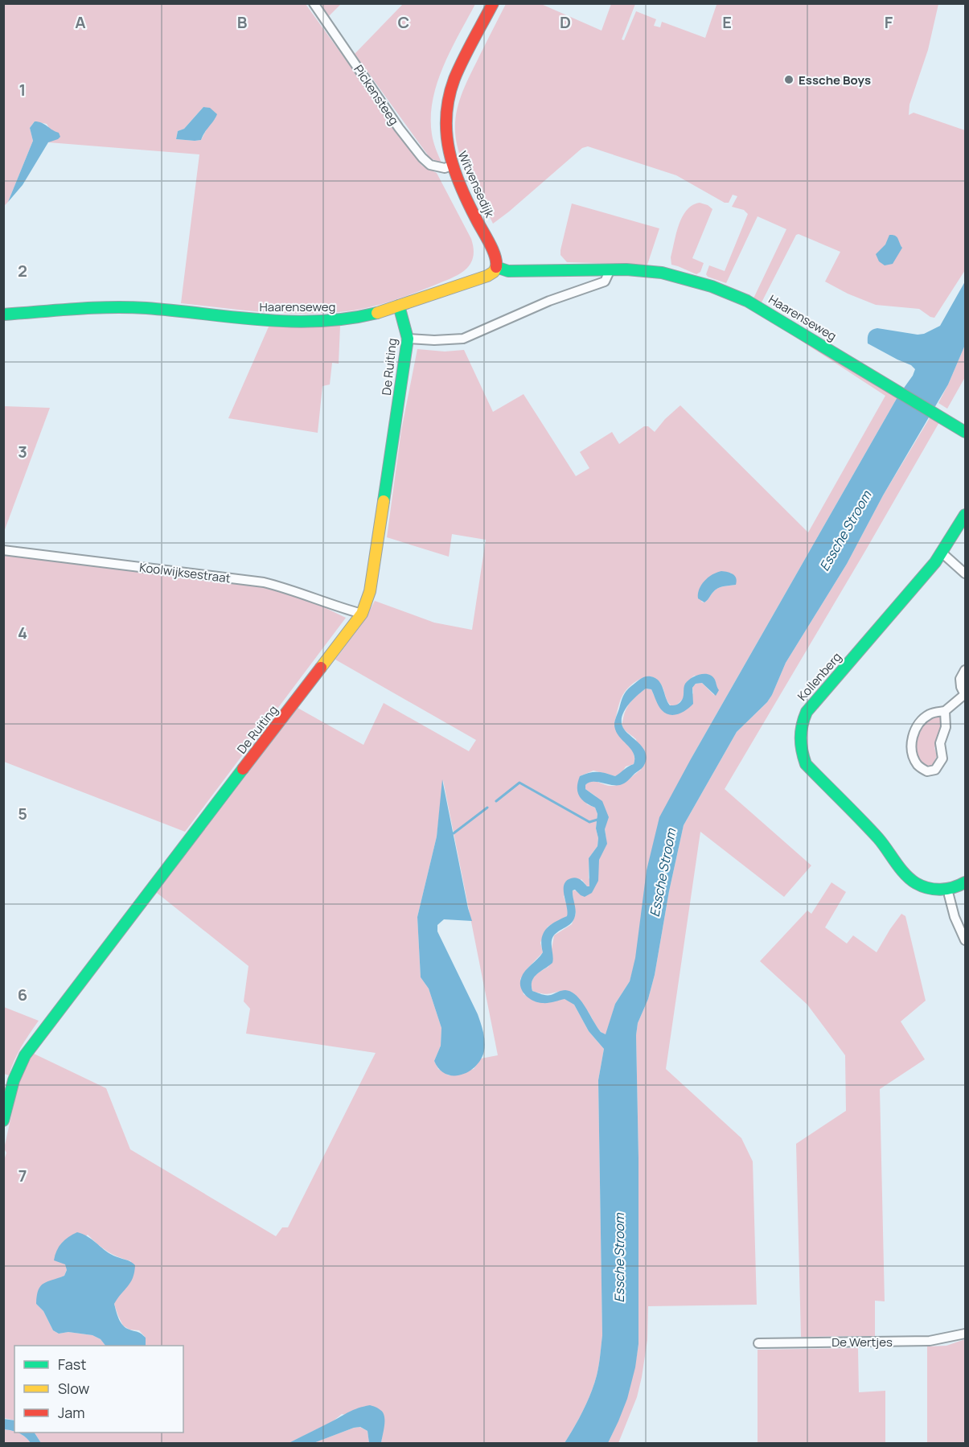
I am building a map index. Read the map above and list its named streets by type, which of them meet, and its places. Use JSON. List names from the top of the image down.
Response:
{
  "streets": {
    "street": [
      "Pickensteeg",
      "Witvensedijk",
      "Haarenseweg",
      "De Ruiting",
      "Koolwijksestraat",
      "Kollenberg",
      "De Wertjes"
    ]
  },
  "crossings": [
    ["Pickensteeg", "Witvensedijk"],
    ["Witvensedijk", "Haarenseweg"],
    ["Haarenseweg", "De Ruiting"],
    ["De Ruiting", "Koolwijksestraat"]
  ],
  "water": ["Essche Stroom"],
  "places": ["Essche Boys"],
  "legend": ["Fast", "Slow", "Jam"],
  "grid": {
    "columns": [
      "A",
      "B",
      "C",
      "D",
      "E",
      "F"
    ],
    "rows": [
      "1",
      "2",
      "3",
      "4",
      "5",
      "6",
      "7"
    ]
  }
}
